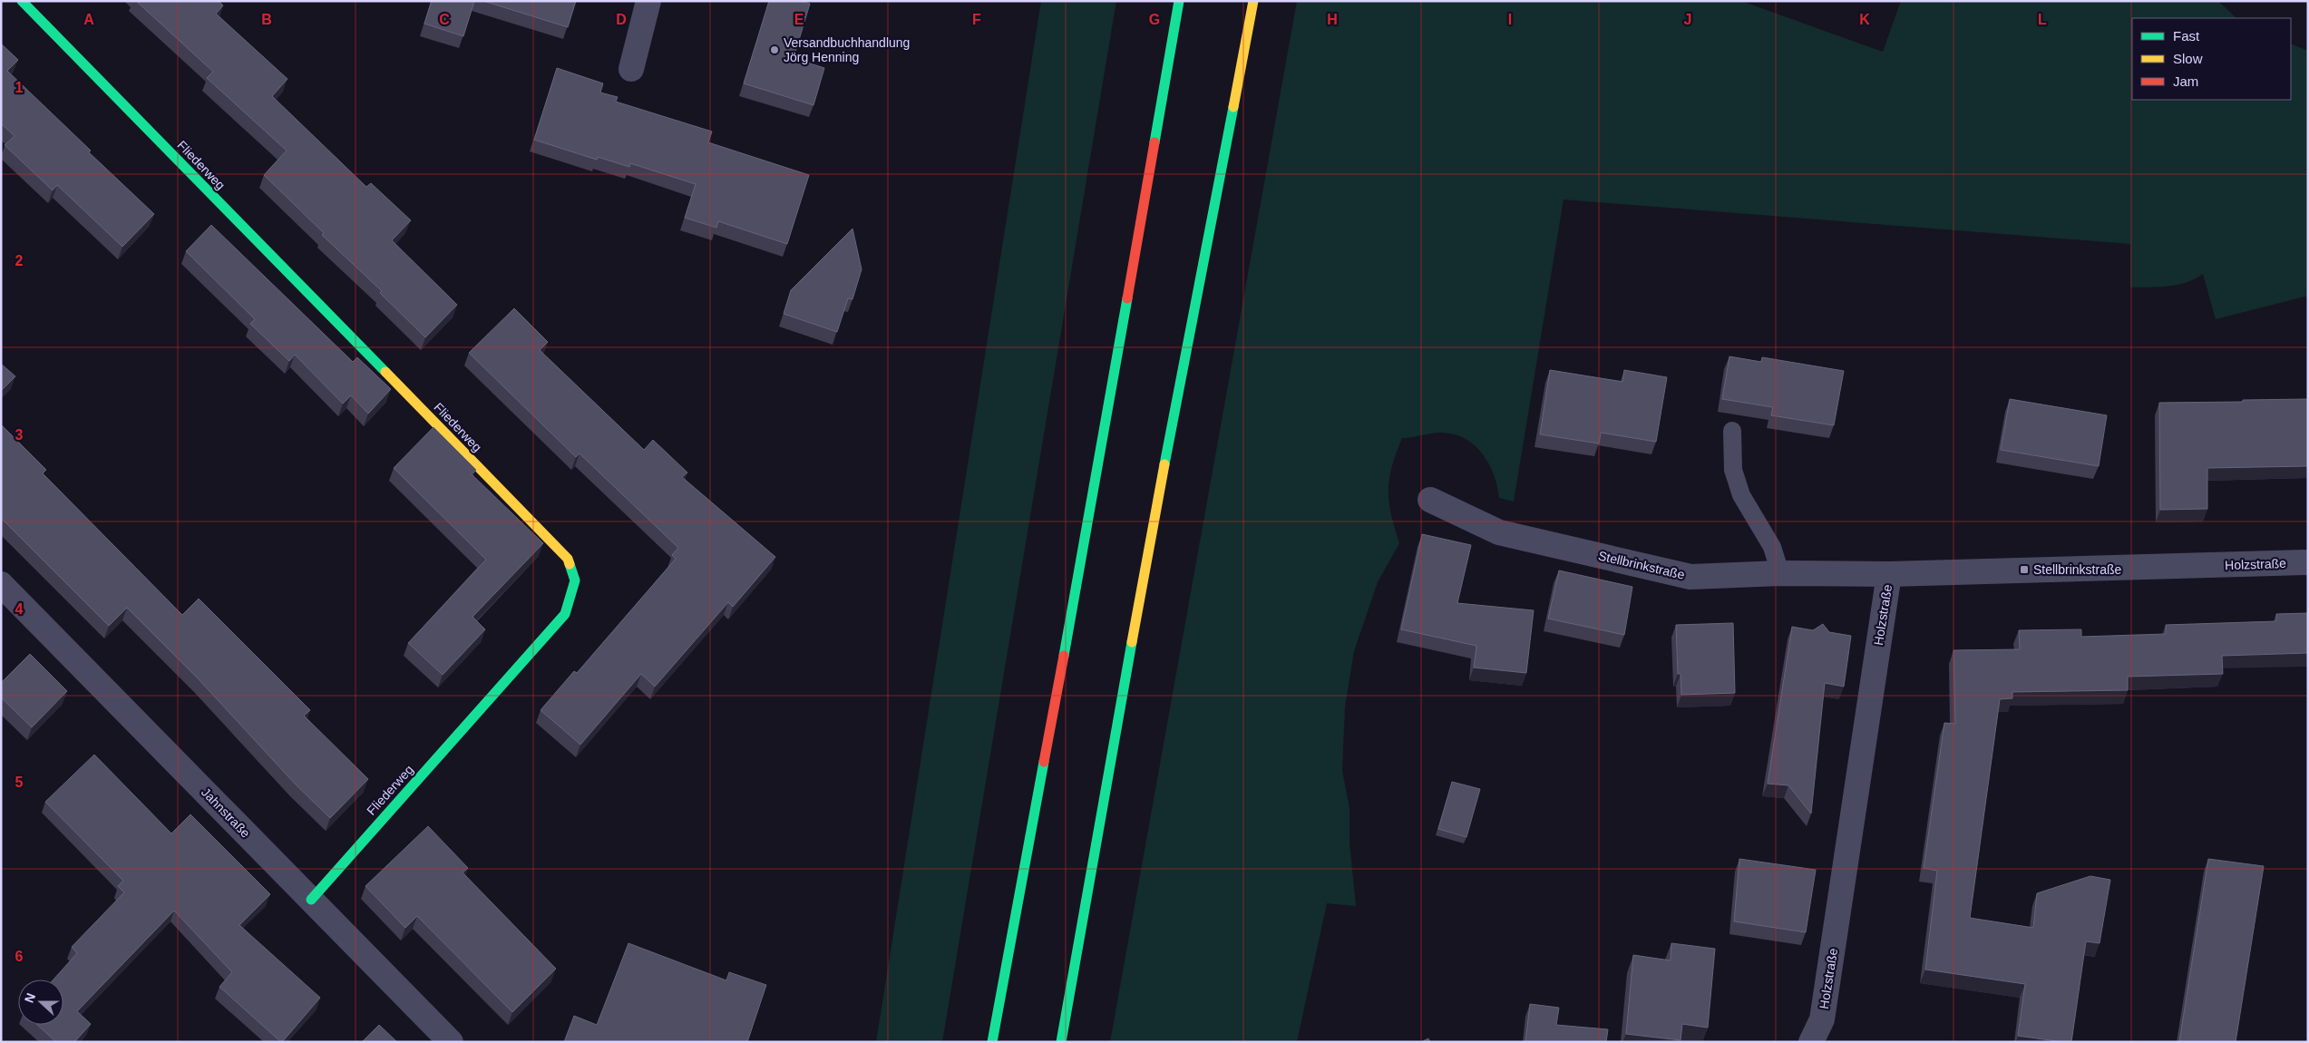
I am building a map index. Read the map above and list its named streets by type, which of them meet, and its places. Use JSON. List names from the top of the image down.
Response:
{
  "streets": {
    "main road": ["Fliederweg"],
    "street": ["Holzstraße", "Stellbrinkstraße", "Jahnstraße"]
  },
  "crossings": [
    ["Fliederweg", "Jahnstraße"],
    ["Holzstraße", "Stellbrinkstraße"]
  ],
  "places": {
    "other": ["Versandbuchhandlung Jörg Henning"],
    "transit": ["Stellbrinkstraße"]
  },
  "legend": ["Fast", "Slow", "Jam"],
  "north": "left",
  "grid": {
    "columns": [
      "A",
      "B",
      "C",
      "D",
      "E",
      "F",
      "G",
      "H",
      "I",
      "J",
      "K",
      "L"
    ],
    "rows": [
      "1",
      "2",
      "3",
      "4",
      "5",
      "6"
    ]
  }
}
